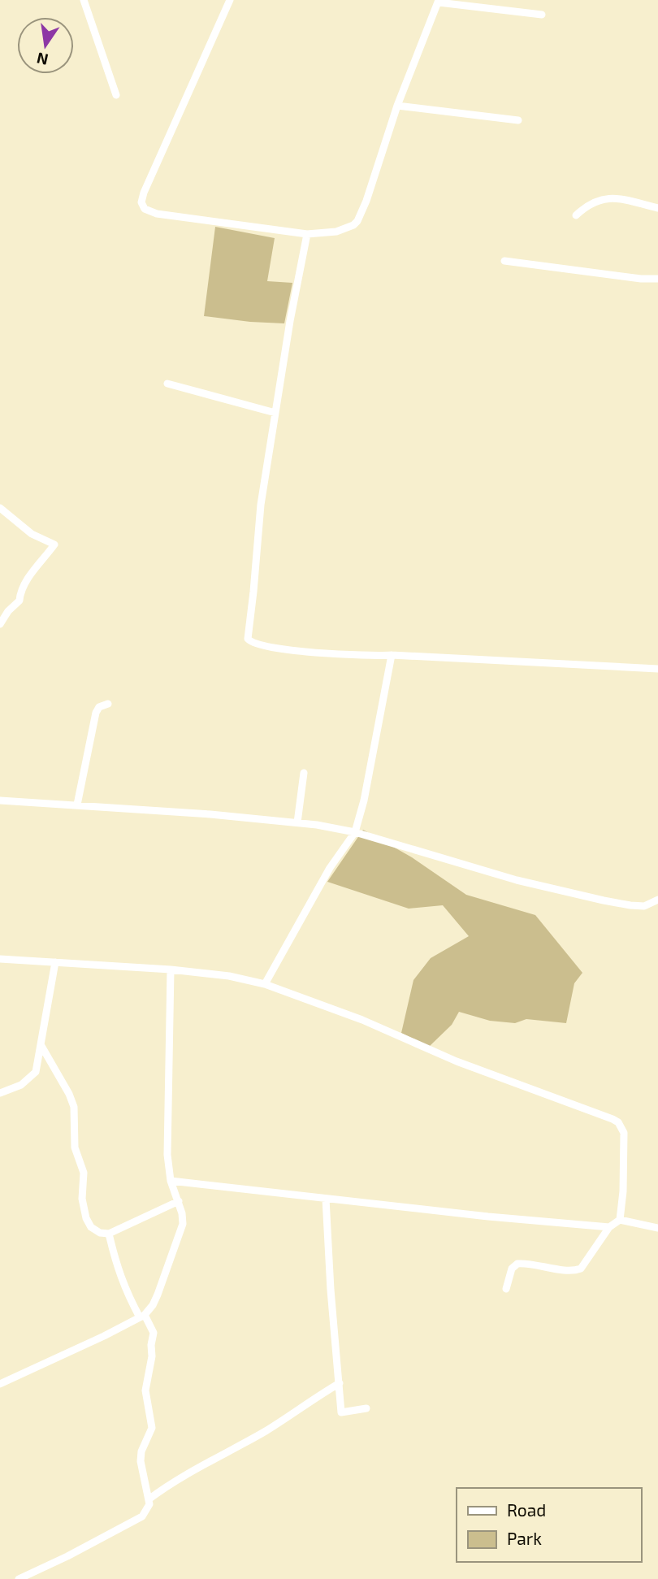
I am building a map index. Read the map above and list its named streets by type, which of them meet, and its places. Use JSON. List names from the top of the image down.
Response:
{
  "legend": ["Road", "Park"],
  "north": "bottom"
}
